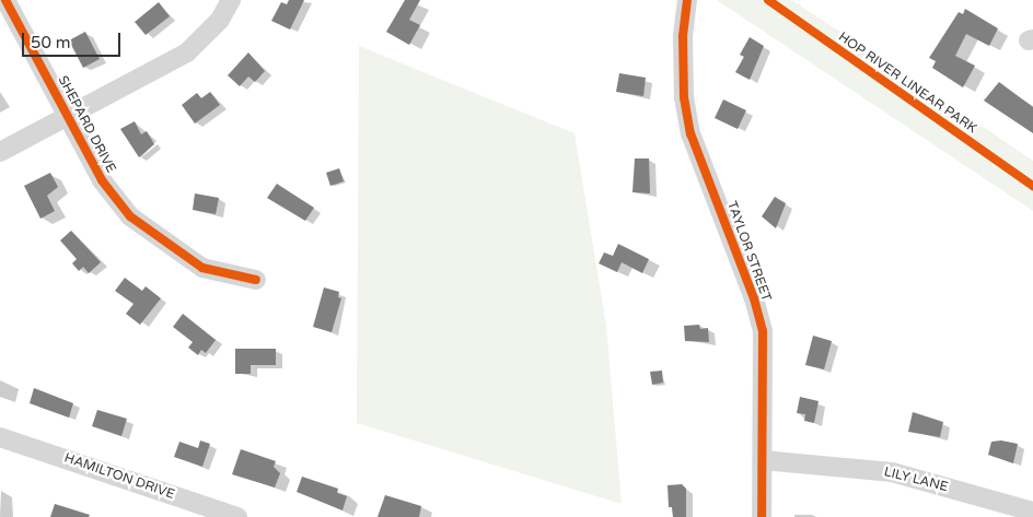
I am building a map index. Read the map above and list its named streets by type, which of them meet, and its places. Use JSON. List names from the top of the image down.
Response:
{
  "streets": {
    "street": [
      "SHEPARD DRIVE",
      "TAYLOR STREET",
      "HAMILTON DRIVE",
      "LILY LANE"
    ],
    "cycle path": ["HOP RIVER LINEAR PARK"]
  },
  "crossings": [
    ["TAYLOR STREET", "LILY LANE"]
  ],
  "scale_bar": "50 m"
}
